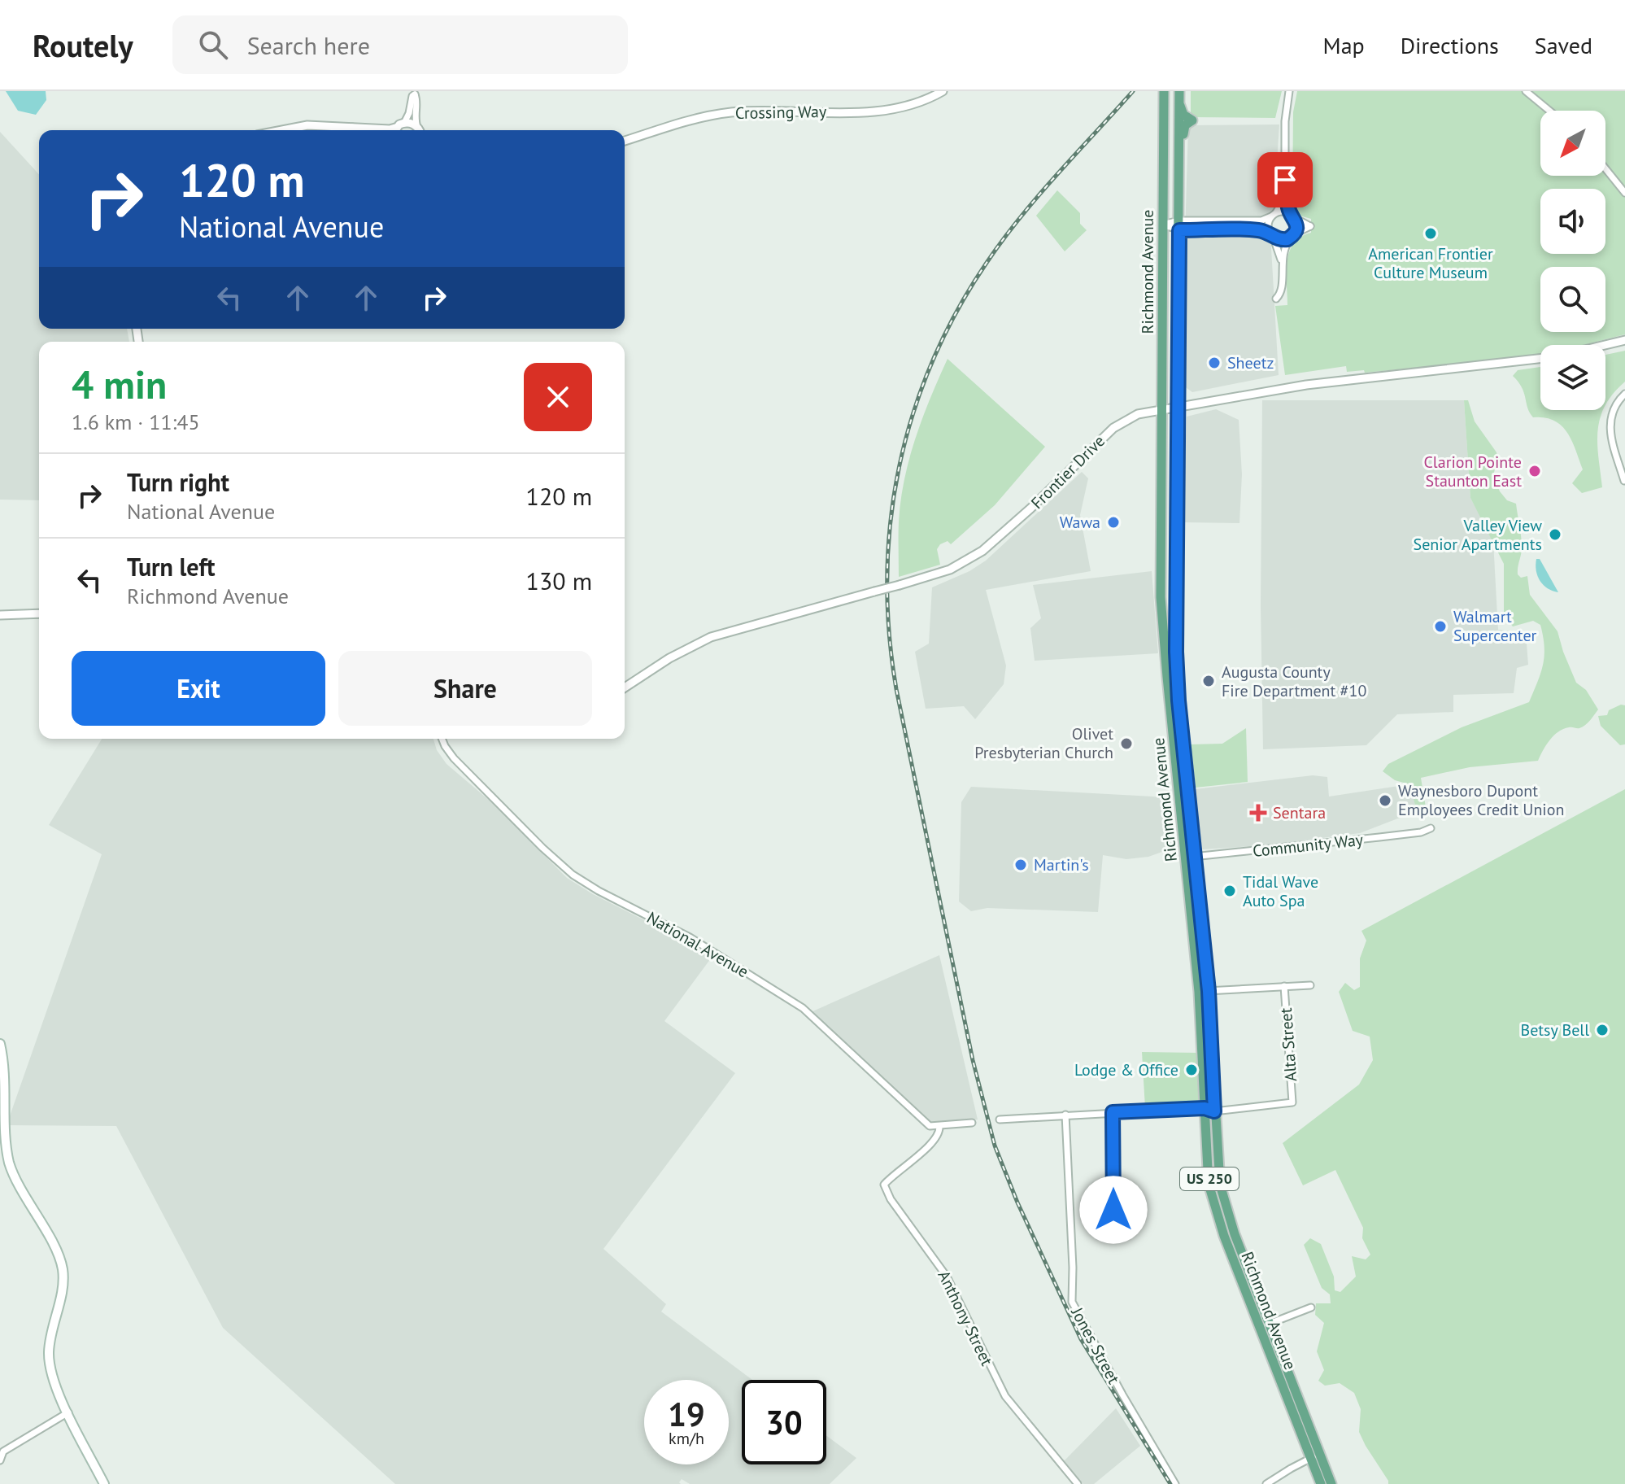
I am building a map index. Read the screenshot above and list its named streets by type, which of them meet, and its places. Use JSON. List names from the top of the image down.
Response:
{
  "streets": {
    "main road": ["Richmond Avenue", "US 250"],
    "street": [
      "Crossing Way",
      "Frontier Drive",
      "Community Way",
      "National Avenue",
      "Alta Street",
      "Anthony Street",
      "Jones Street"
    ]
  },
  "crossings": [
    ["Richmond Avenue", "Frontier Drive"],
    ["Richmond Avenue", "Community Way"],
    ["Richmond Avenue", "Alta Street"],
    ["National Avenue", "Anthony Street"]
  ],
  "places": {
    "other": [
      "American Frontier Culture Museum",
      "Sheetz",
      "Clarion Pointe Staunton East",
      "Wawa",
      "Valley View Senior Apartments",
      "Walmart Supercenter",
      "Augusta County Fire Department #10",
      "Olivet Presbyterian Church",
      "Waynesboro Dupont Employees Credit Union",
      "Martin's",
      "Tidal Wave Auto Spa",
      "Betsy Bell",
      "Lodge & Office"
    ],
    "health": ["Sentara"]
  },
  "north": "bottom left",
  "page": {
    "header": "Routely",
    "search": "Search here",
    "nav": ["Map", "Directions", "Saved"],
    "turn": ["120 m", "National Avenue"],
    "heading": ["4 min", "1.6 km · 11:45"],
    "list": [
      {
        "name": "Turn right",
        "note": "National Avenue",
        "value": "120 m"
      },
      {
        "name": "Turn left",
        "note": "Richmond Avenue",
        "value": "130 m"
      }
    ],
    "buttons": ["Exit", "Share"],
    "speed": "19 km/h",
    "limit": "30"
  }
}
